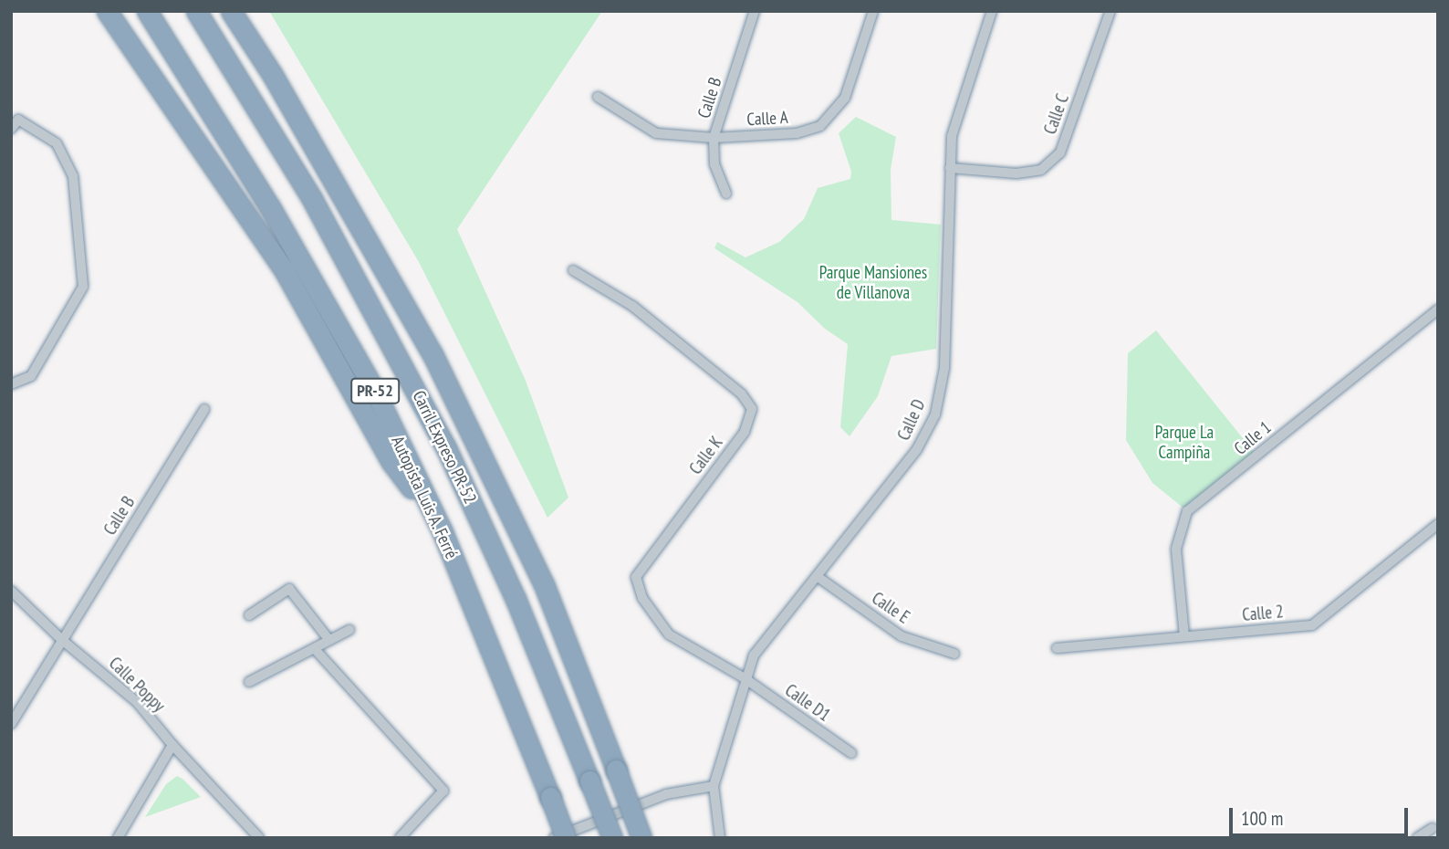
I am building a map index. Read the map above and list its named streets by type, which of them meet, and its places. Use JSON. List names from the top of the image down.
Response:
{
  "streets": {
    "highway": ["PR-52", "Carril Expreso PR-52", "Autopista Luis A. Ferré"],
    "street": [
      "Calle B",
      "Calle C",
      "Calle A",
      "Calle D",
      "Calle 1",
      "Calle K",
      "Calle E",
      "Calle 2",
      "Calle Poppy",
      "Calle D1"
    ]
  },
  "crossings": [
    ["Calle B", "Calle A"],
    ["Calle B", "Calle Poppy"],
    ["Calle C", "Calle D"],
    ["Calle D", "Calle K"],
    ["Calle D", "Calle E"],
    ["Calle D", "Calle D1"],
    ["Calle 1", "Calle 2"],
    ["Calle K", "Calle D1"]
  ],
  "parks": ["Parque Mansiones de Villanova", "Parque La Campiña"],
  "scale_bar": "100 m"
}
